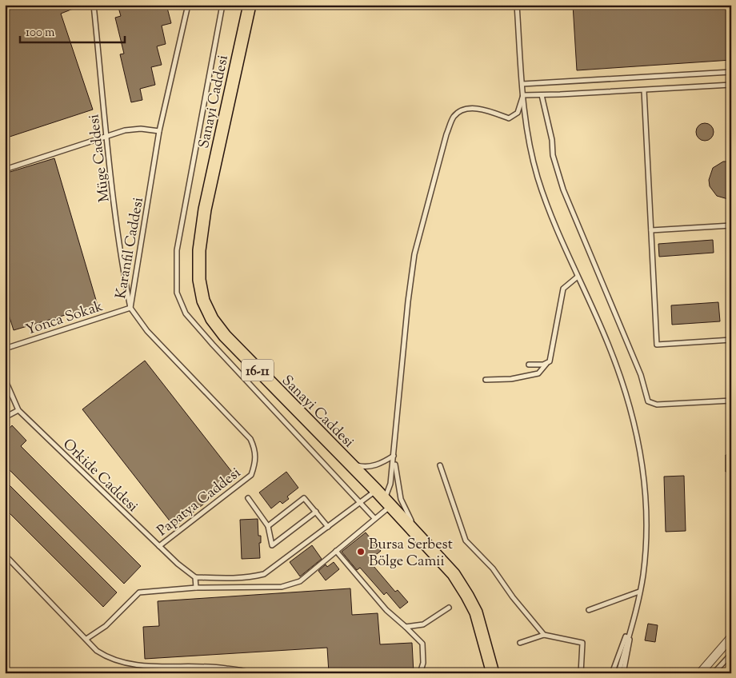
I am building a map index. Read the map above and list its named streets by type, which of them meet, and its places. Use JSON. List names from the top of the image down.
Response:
{
  "streets": {
    "main road": ["Sanayi Caddesi", "16-11"],
    "lane": [
      "Müge Caddesi",
      "Karanfil Caddesi",
      "Yonca Sokak",
      "Orkide Caddesi",
      "Papatya Caddesi"
    ]
  },
  "crossings": [
    ["Müge Caddesi", "Karanfil Caddesi"],
    ["Müge Caddesi", "Yonca Sokak"],
    ["Karanfil Caddesi", "Yonca Sokak"],
    ["Karanfil Caddesi", "Papatya Caddesi"],
    ["Orkide Caddesi", "Papatya Caddesi"]
  ],
  "places": ["Bursa Serbest Bölge Camii"],
  "scale_bar": "100 m"
}
